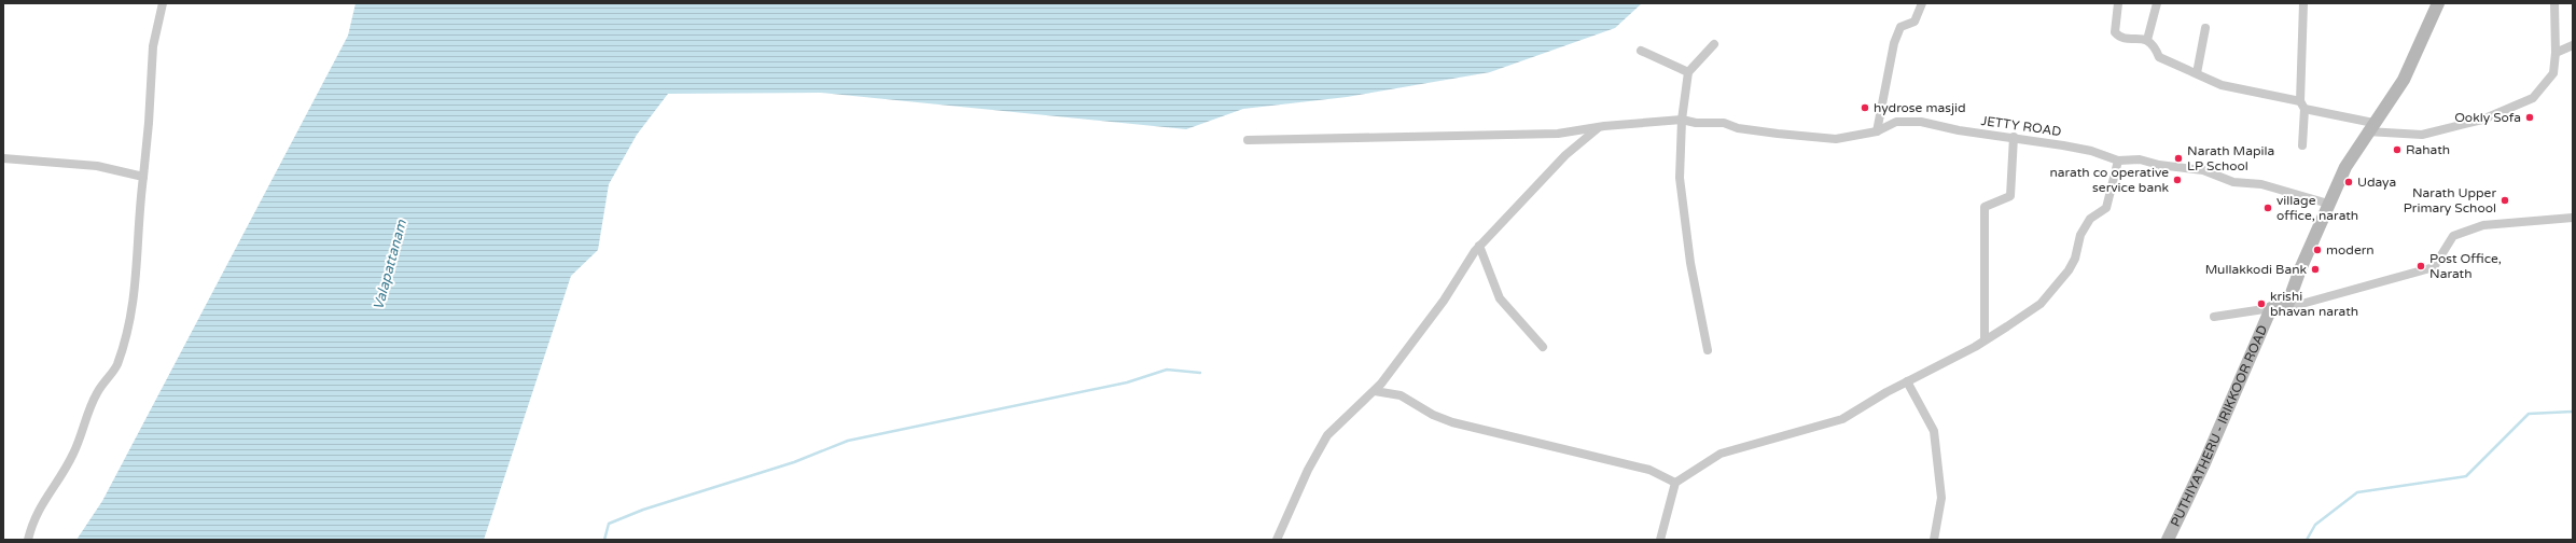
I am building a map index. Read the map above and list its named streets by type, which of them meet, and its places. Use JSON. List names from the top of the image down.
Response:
{
  "streets": {
    "main road": ["PUTHIYATHERU - IRIKKOOR ROAD"],
    "street": ["JETTY ROAD"]
  },
  "water": ["Valapattanam"],
  "places": [
    "hydrose masjid",
    "Ookly Sofa",
    "Rahath",
    "Narath Mapila LP School",
    "narath co operative service bank",
    "Udaya",
    "Narath Upper Primary School",
    "village office, narath",
    "modern",
    "Post Office, Narath",
    "Mullakkodi Bank",
    "krishi bhavan narath"
  ]
}
